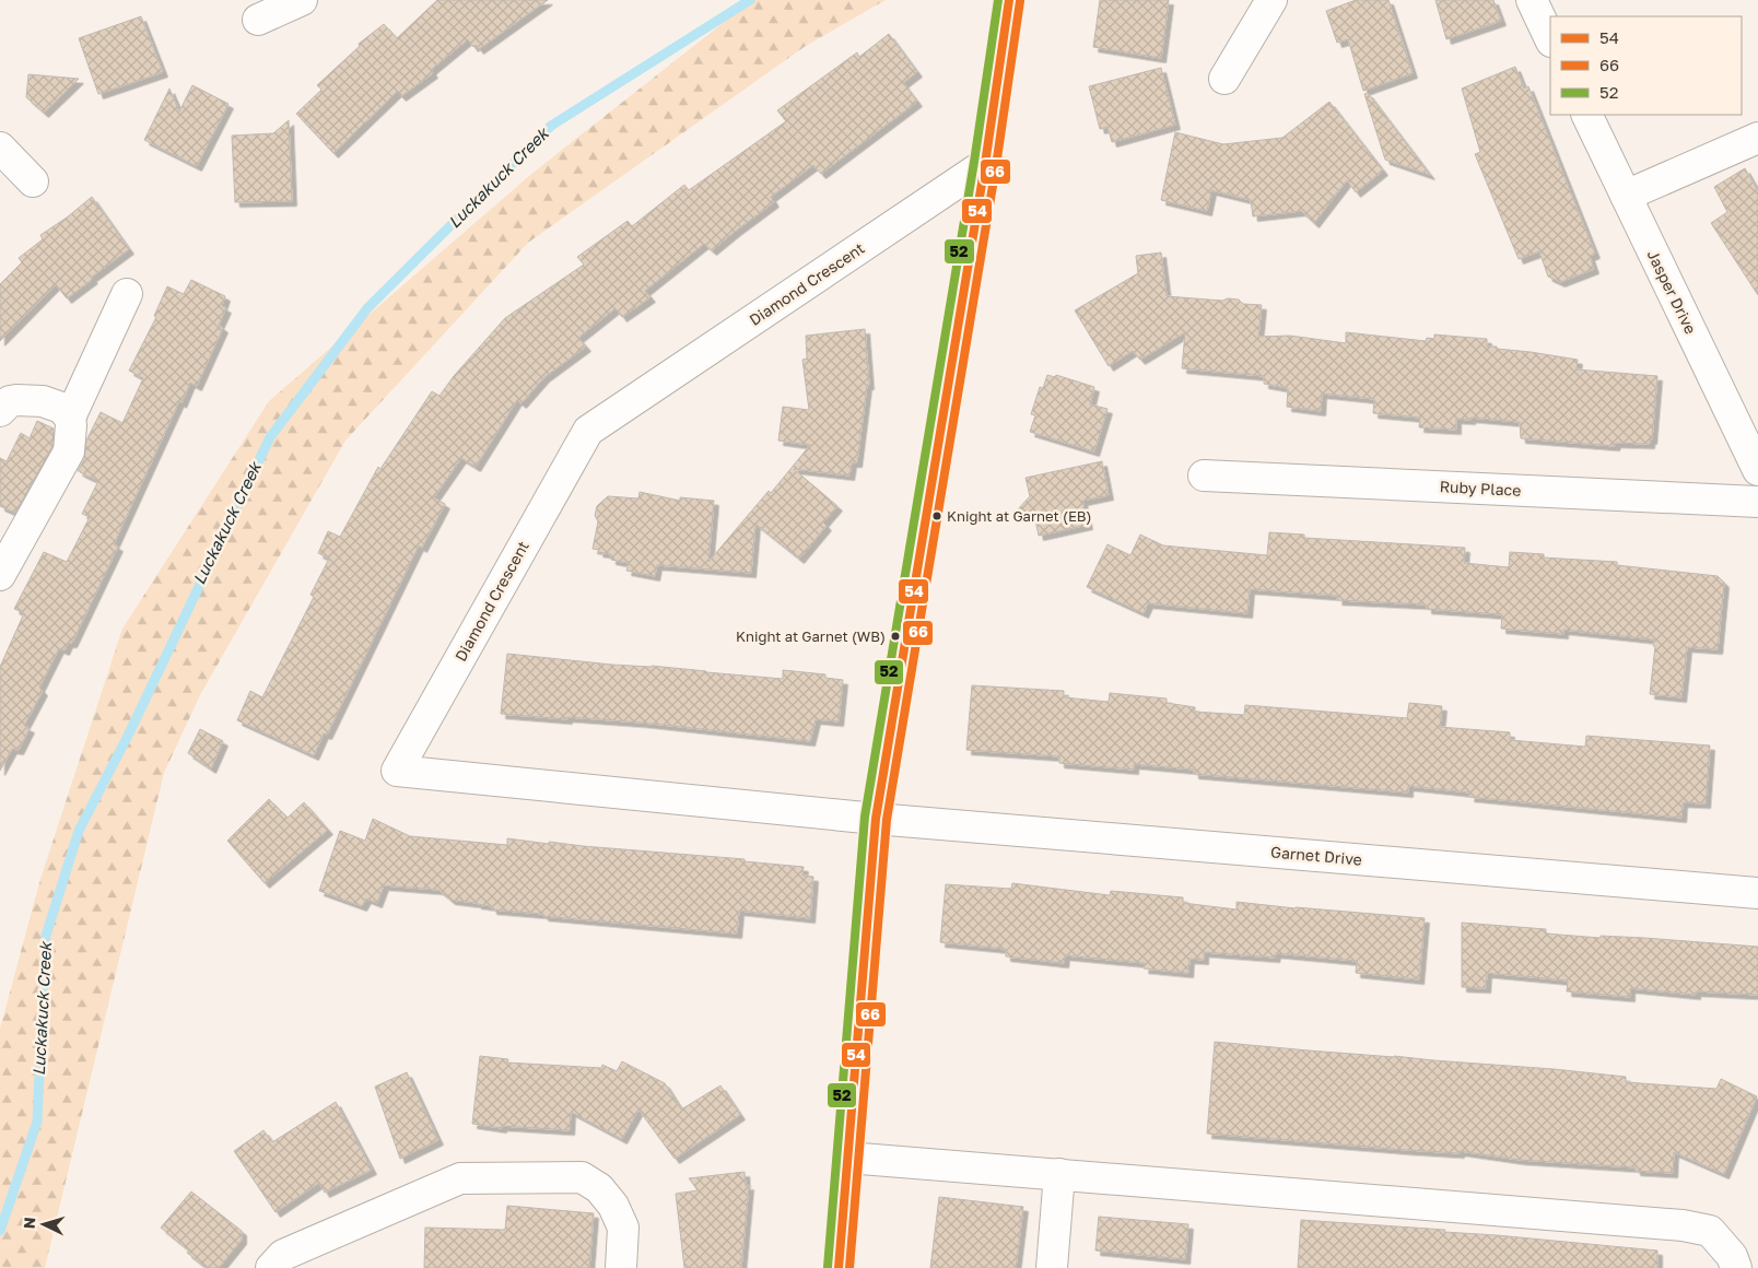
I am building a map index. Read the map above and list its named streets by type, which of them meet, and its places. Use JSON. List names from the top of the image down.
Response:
{
  "streets": {
    "street": [
      "Diamond Crescent",
      "Jasper Drive",
      "Ruby Place",
      "Garnet Drive"
    ]
  },
  "crossings": [
    ["Diamond Crescent", "Garnet Drive"]
  ],
  "water": ["Luckakuck Creek"],
  "places": ["Knight at Garnet (EB)", "Knight at Garnet (WB)"],
  "lines": ["transit line 54", "transit line 52", "transit line 66"],
  "legend": ["54", "66", "52"],
  "north": "left"
}
